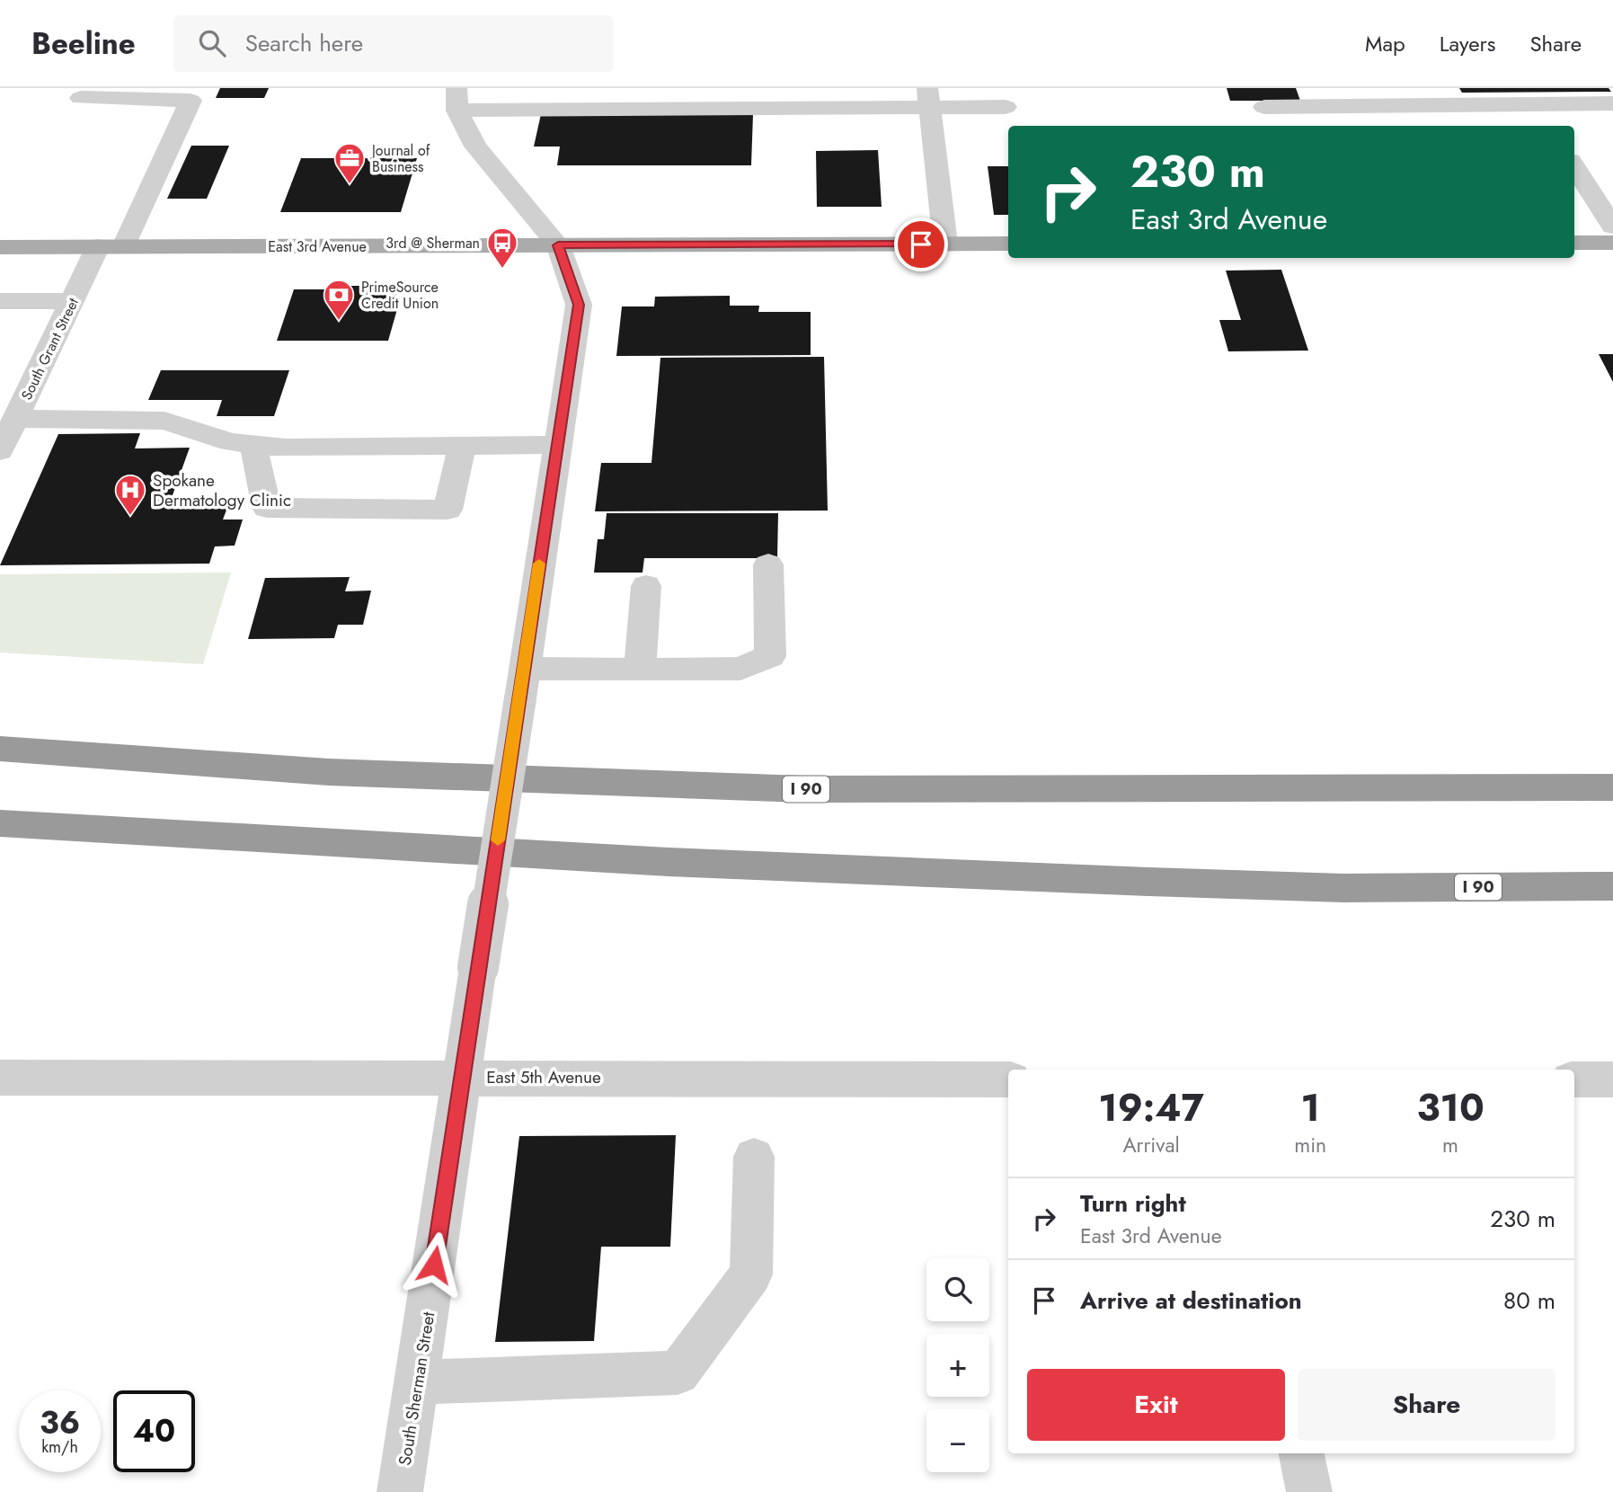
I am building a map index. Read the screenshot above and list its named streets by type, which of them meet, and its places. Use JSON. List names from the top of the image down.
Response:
{
  "streets": {
    "highway": ["I 90"],
    "main road": ["East 3rd Avenue"],
    "street": ["South Grant Street", "East 5th Avenue", "South Sherman Street"]
  },
  "crossings": [
    ["East 3rd Avenue", "South Grant Street"],
    ["East 3rd Avenue", "South Sherman Street"],
    ["East 5th Avenue", "South Sherman Street"]
  ],
  "places": {
    "office": ["Journal of Business"],
    "bus stop": ["3rd @ Sherman"],
    "bank": ["PrimeSource Credit Union"],
    "hospital": ["Spokane Dermatology Clinic"]
  },
  "page": {
    "header": "Beeline",
    "search": "Search here",
    "nav": ["Map", "Layers", "Share"],
    "turn": ["230 m", "East 3rd Avenue"],
    "eta": [
      "19:47",
      "Arrival",
      "1",
      "min",
      "310",
      "m"
    ],
    "list": [
      {
        "name": "Turn right",
        "note": "East 3rd Avenue",
        "value": "230 m"
      },
      {
        "name": "Arrive at destination",
        "value": "80 m"
      }
    ],
    "map_buttons": ["+", "−"],
    "buttons": ["Exit", "Share"],
    "speed": "36 km/h",
    "limit": "40"
  }
}
